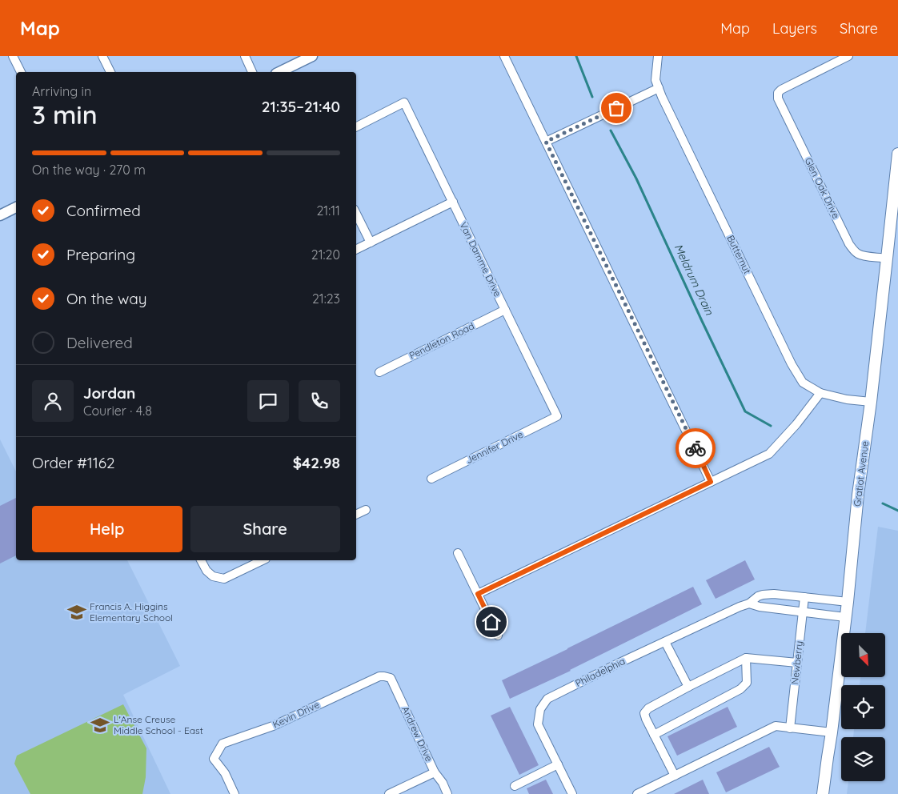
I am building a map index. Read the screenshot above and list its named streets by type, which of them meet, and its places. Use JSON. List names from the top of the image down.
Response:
{
  "streets": {
    "main road": ["Gratiot Avenue"],
    "street": [
      "Glen Oak Drive",
      "Butternut",
      "Van Damme Drive",
      "Pendleton Road",
      "Jennifer Drive",
      "Newberry",
      "Philadelphia",
      "Kevin Drive",
      "Andrew Drive"
    ]
  },
  "crossings": [
    ["Glen Oak Drive", "Gratiot Avenue"],
    ["Butternut", "Gratiot Avenue"],
    ["Van Damme Drive", "Pendleton Road"],
    ["Van Damme Drive", "Jennifer Drive"],
    ["Gratiot Avenue", "Philadelphia"],
    ["Newberry", "Philadelphia"],
    ["Kevin Drive", "Andrew Drive"]
  ],
  "water": ["Meldrum Drain"],
  "places": {
    "school or university": ["Francis A. Higgins Elementary School", "L'Anse Creuse Middle School - East"]
  },
  "north": "bottom right",
  "page": {
    "header": "Map",
    "nav": ["Map", "Layers", "Share"],
    "heading": ["3 min", "Arriving in", "21:35–21:40"],
    "panel": [
      "Jordan",
      "Courier · 4.8",
      "Order #1162",
      "$42.98"
    ],
    "bar": "On the way · 270 m",
    "list": [
      ["Confirmed", "21:11"],
      ["Preparing", "21:20"],
      ["On the way", "21:23"],
      "Delivered"
    ],
    "buttons": ["Help", "Share"]
  }
}
